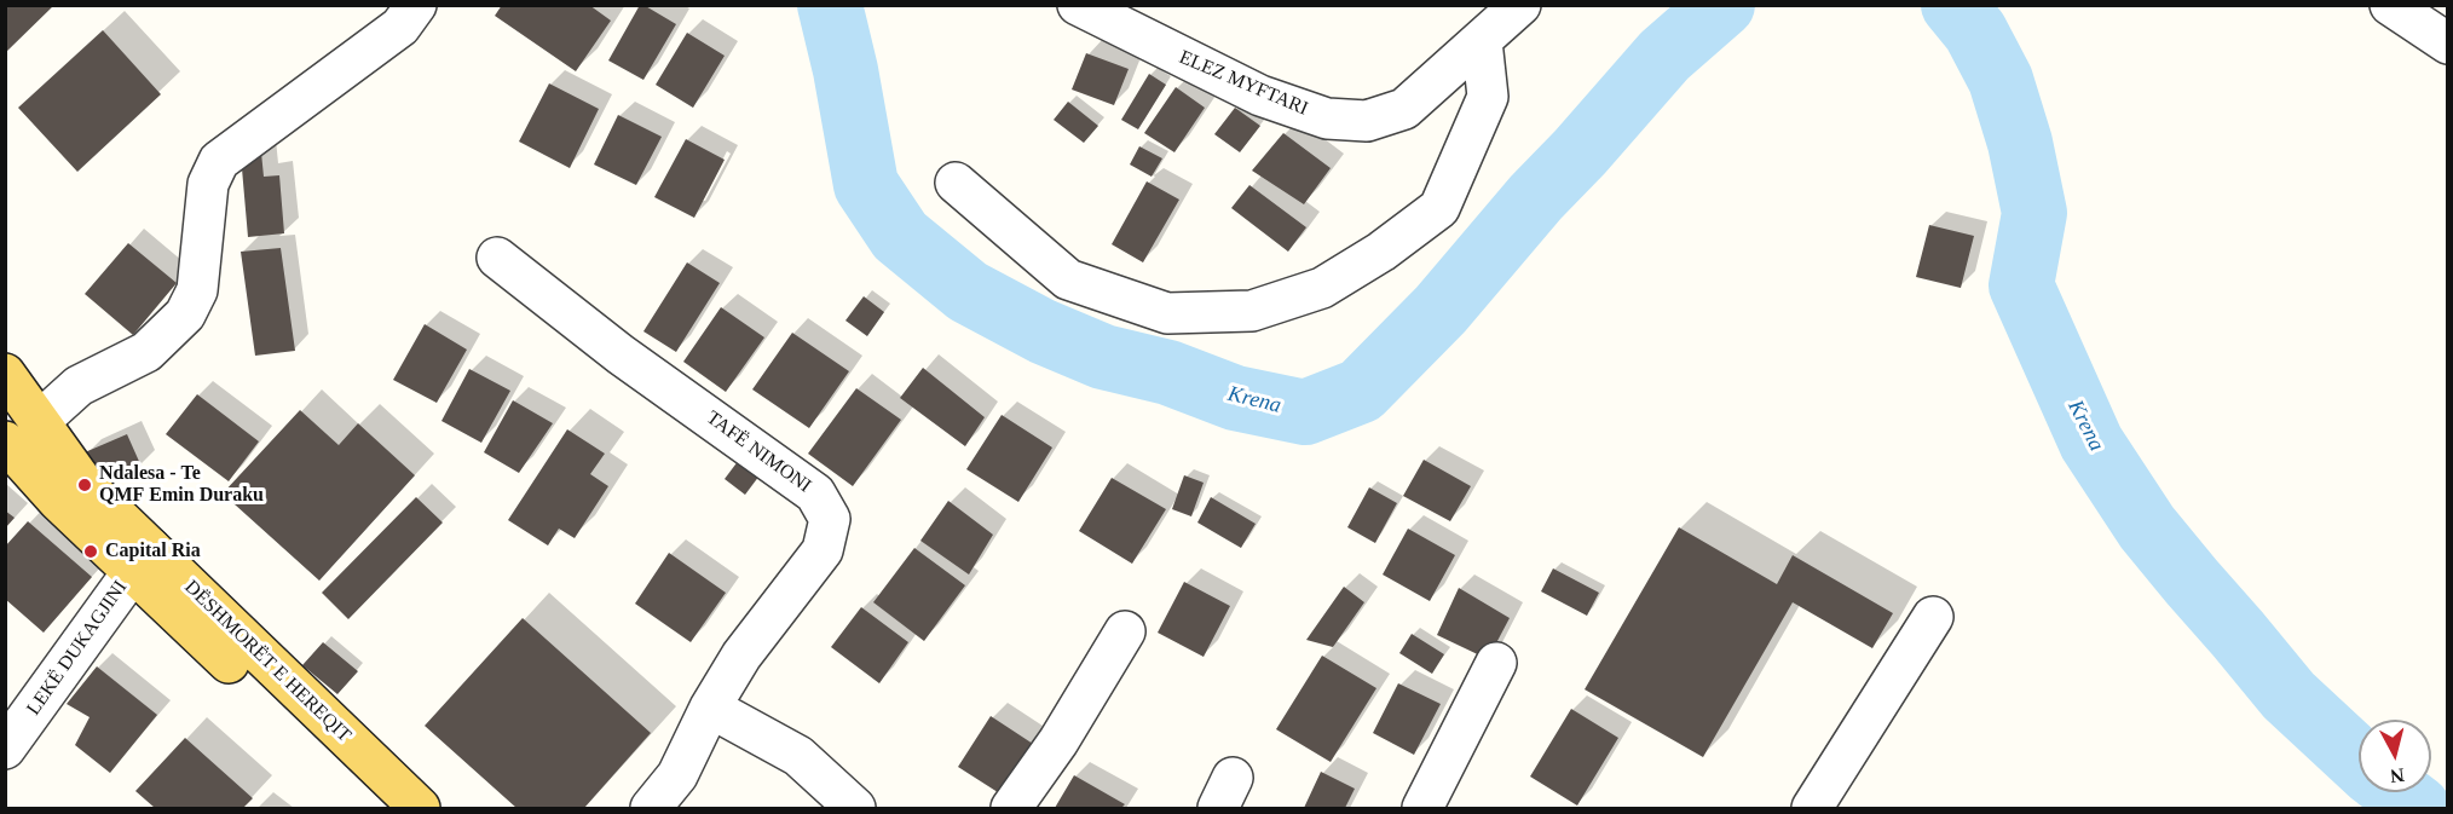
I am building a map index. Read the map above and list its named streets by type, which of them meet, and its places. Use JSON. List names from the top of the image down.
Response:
{
  "streets": {
    "main road": ["DËSHMORËT E HEREQIT"],
    "street": ["ELEZ MYFTARI", "TAFË NIMONI", "LEKË DUKAGJINI"]
  },
  "crossings": [
    ["LEKË DUKAGJINI", "DËSHMORËT E HEREQIT"]
  ],
  "water": ["Krena"],
  "places": ["Ndalesa - Te QMF Emin Duraku", "Capital Ria"],
  "north": "bottom"
}
